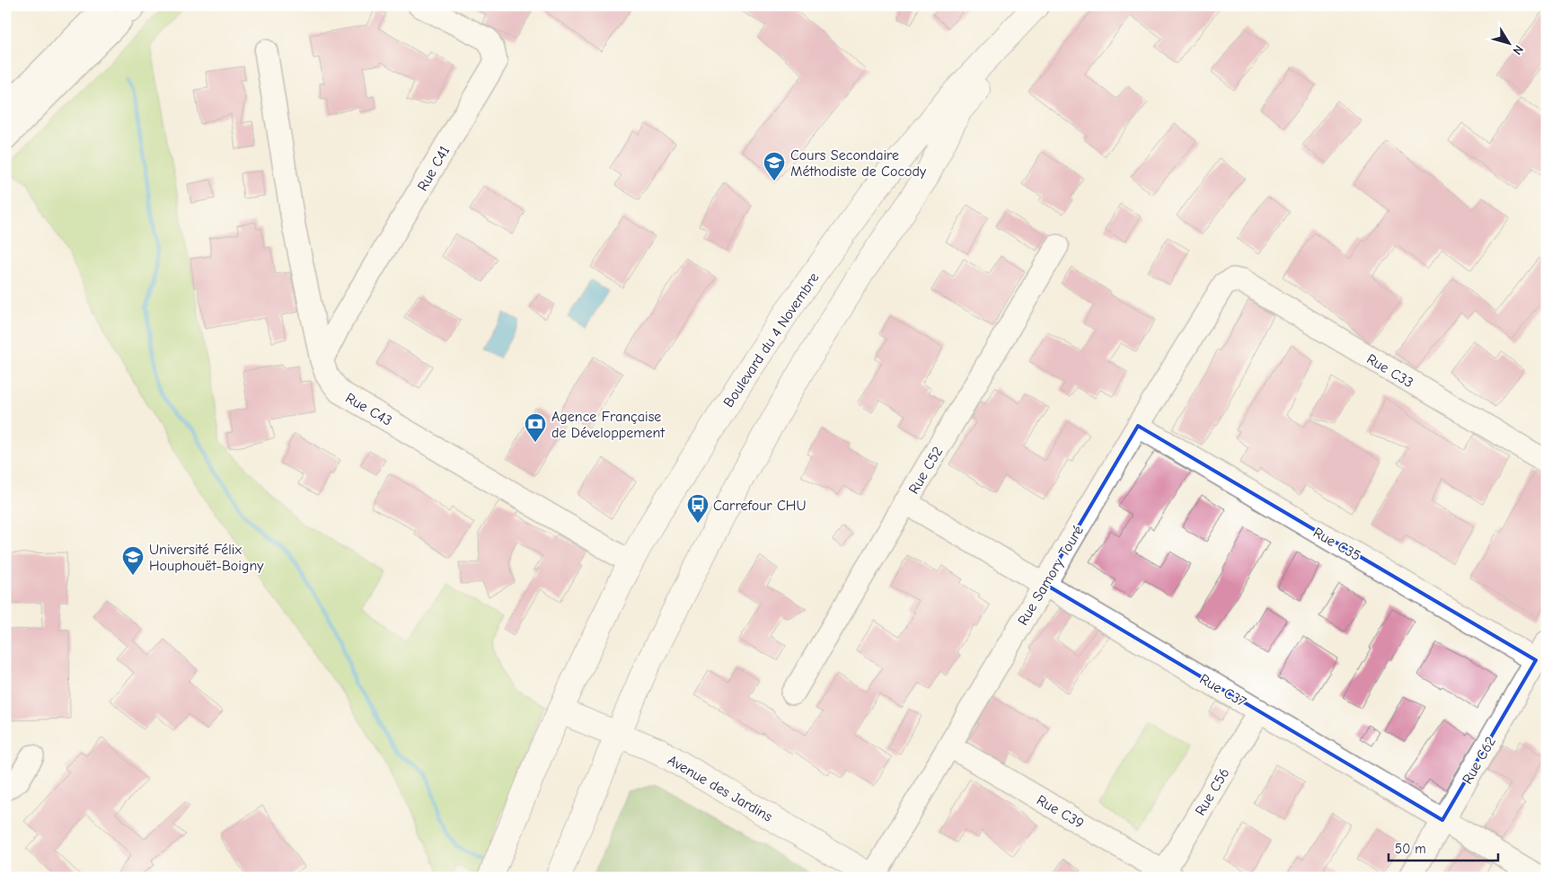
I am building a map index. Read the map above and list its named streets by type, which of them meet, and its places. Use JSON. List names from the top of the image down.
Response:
{
  "streets": {
    "main road": ["Boulevard du 4 Novembre", "Avenue des Jardins"],
    "street": [
      "Rue C41",
      "Rue C33",
      "Rue C43",
      "Rue C52",
      "Rue C35",
      "Rue Samory Touré",
      "Rue C37",
      "Rue C62",
      "Rue C56",
      "Rue C39"
    ]
  },
  "crossings": [
    ["Rue C41", "Rue C43"],
    ["Boulevard du 4 Novembre", "Rue C43"],
    ["Boulevard du 4 Novembre", "Avenue des Jardins"],
    ["Rue C33", "Rue Samory Touré"],
    ["Rue C52", "Rue C37"],
    ["Rue C35", "Rue Samory Touré"],
    ["Rue C35", "Rue C62"],
    ["Rue Samory Touré", "Rue C37"],
    ["Rue Samory Touré", "Avenue des Jardins"],
    ["Rue Samory Touré", "Rue C39"],
    ["Rue C37", "Rue C62"],
    ["Rue C37", "Rue C56"],
    ["Rue C56", "Rue C39"]
  ],
  "places": {
    "school or university": ["Cours Secondaire Méthodiste de Cocody", "Université Félix Houphouët-Boigny"],
    "bank": ["Agence Française de Développement"],
    "bus stop": ["Carrefour CHU"]
  },
  "scale_bar": "50 m",
  "north": "bottom right"
}
